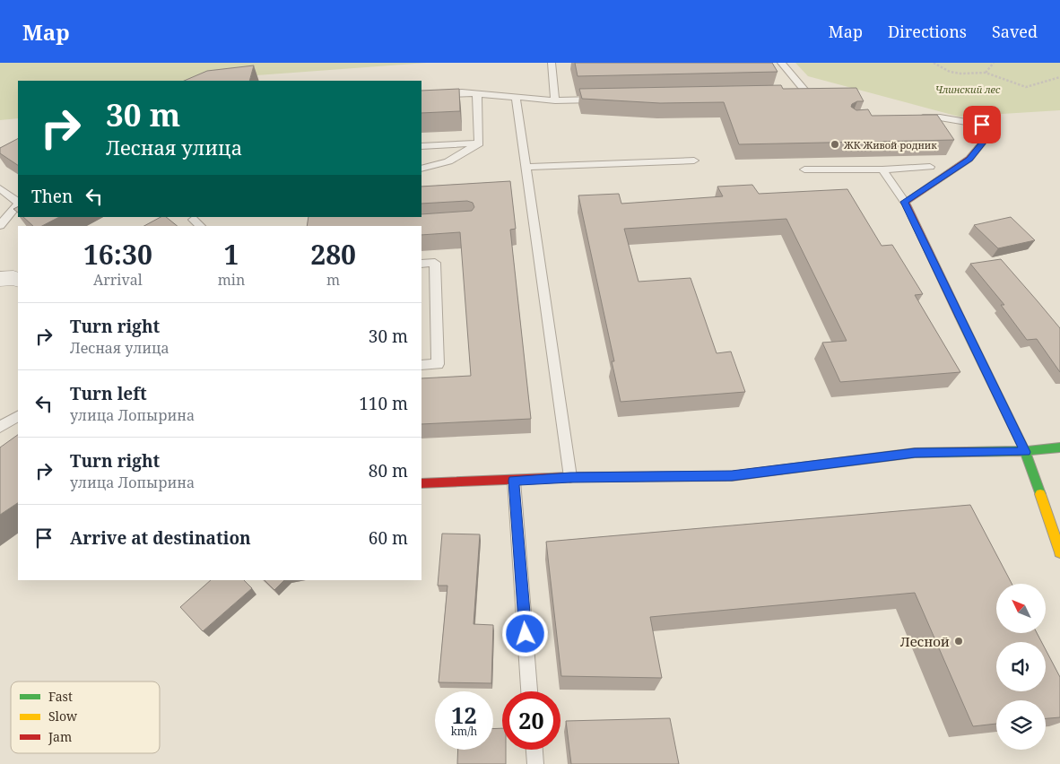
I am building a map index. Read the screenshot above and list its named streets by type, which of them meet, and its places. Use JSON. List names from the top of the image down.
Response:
{
  "parks": ["Члинский лес"],
  "places": ["ЖК Живой родник", "Лесной"],
  "legend": ["Fast", "Slow", "Jam"],
  "north": "top left",
  "page": {
    "header": "Map",
    "nav": ["Map", "Directions", "Saved"],
    "turn": ["30 m", "Лесная улица"],
    "then": "Then",
    "eta": [
      "16:30",
      "Arrival",
      "1",
      "min",
      "280",
      "m"
    ],
    "list": [
      {
        "name": "Turn right",
        "note": "Лесная улица",
        "value": "30 m"
      },
      {
        "name": "Turn left",
        "note": "улица Лопырина",
        "value": "110 m"
      },
      {
        "name": "Turn right",
        "note": "улица Лопырина",
        "value": "80 m"
      },
      {
        "name": "Arrive at destination",
        "value": "60 m"
      }
    ],
    "speed": "12 km/h",
    "limit": "20"
  }
}
